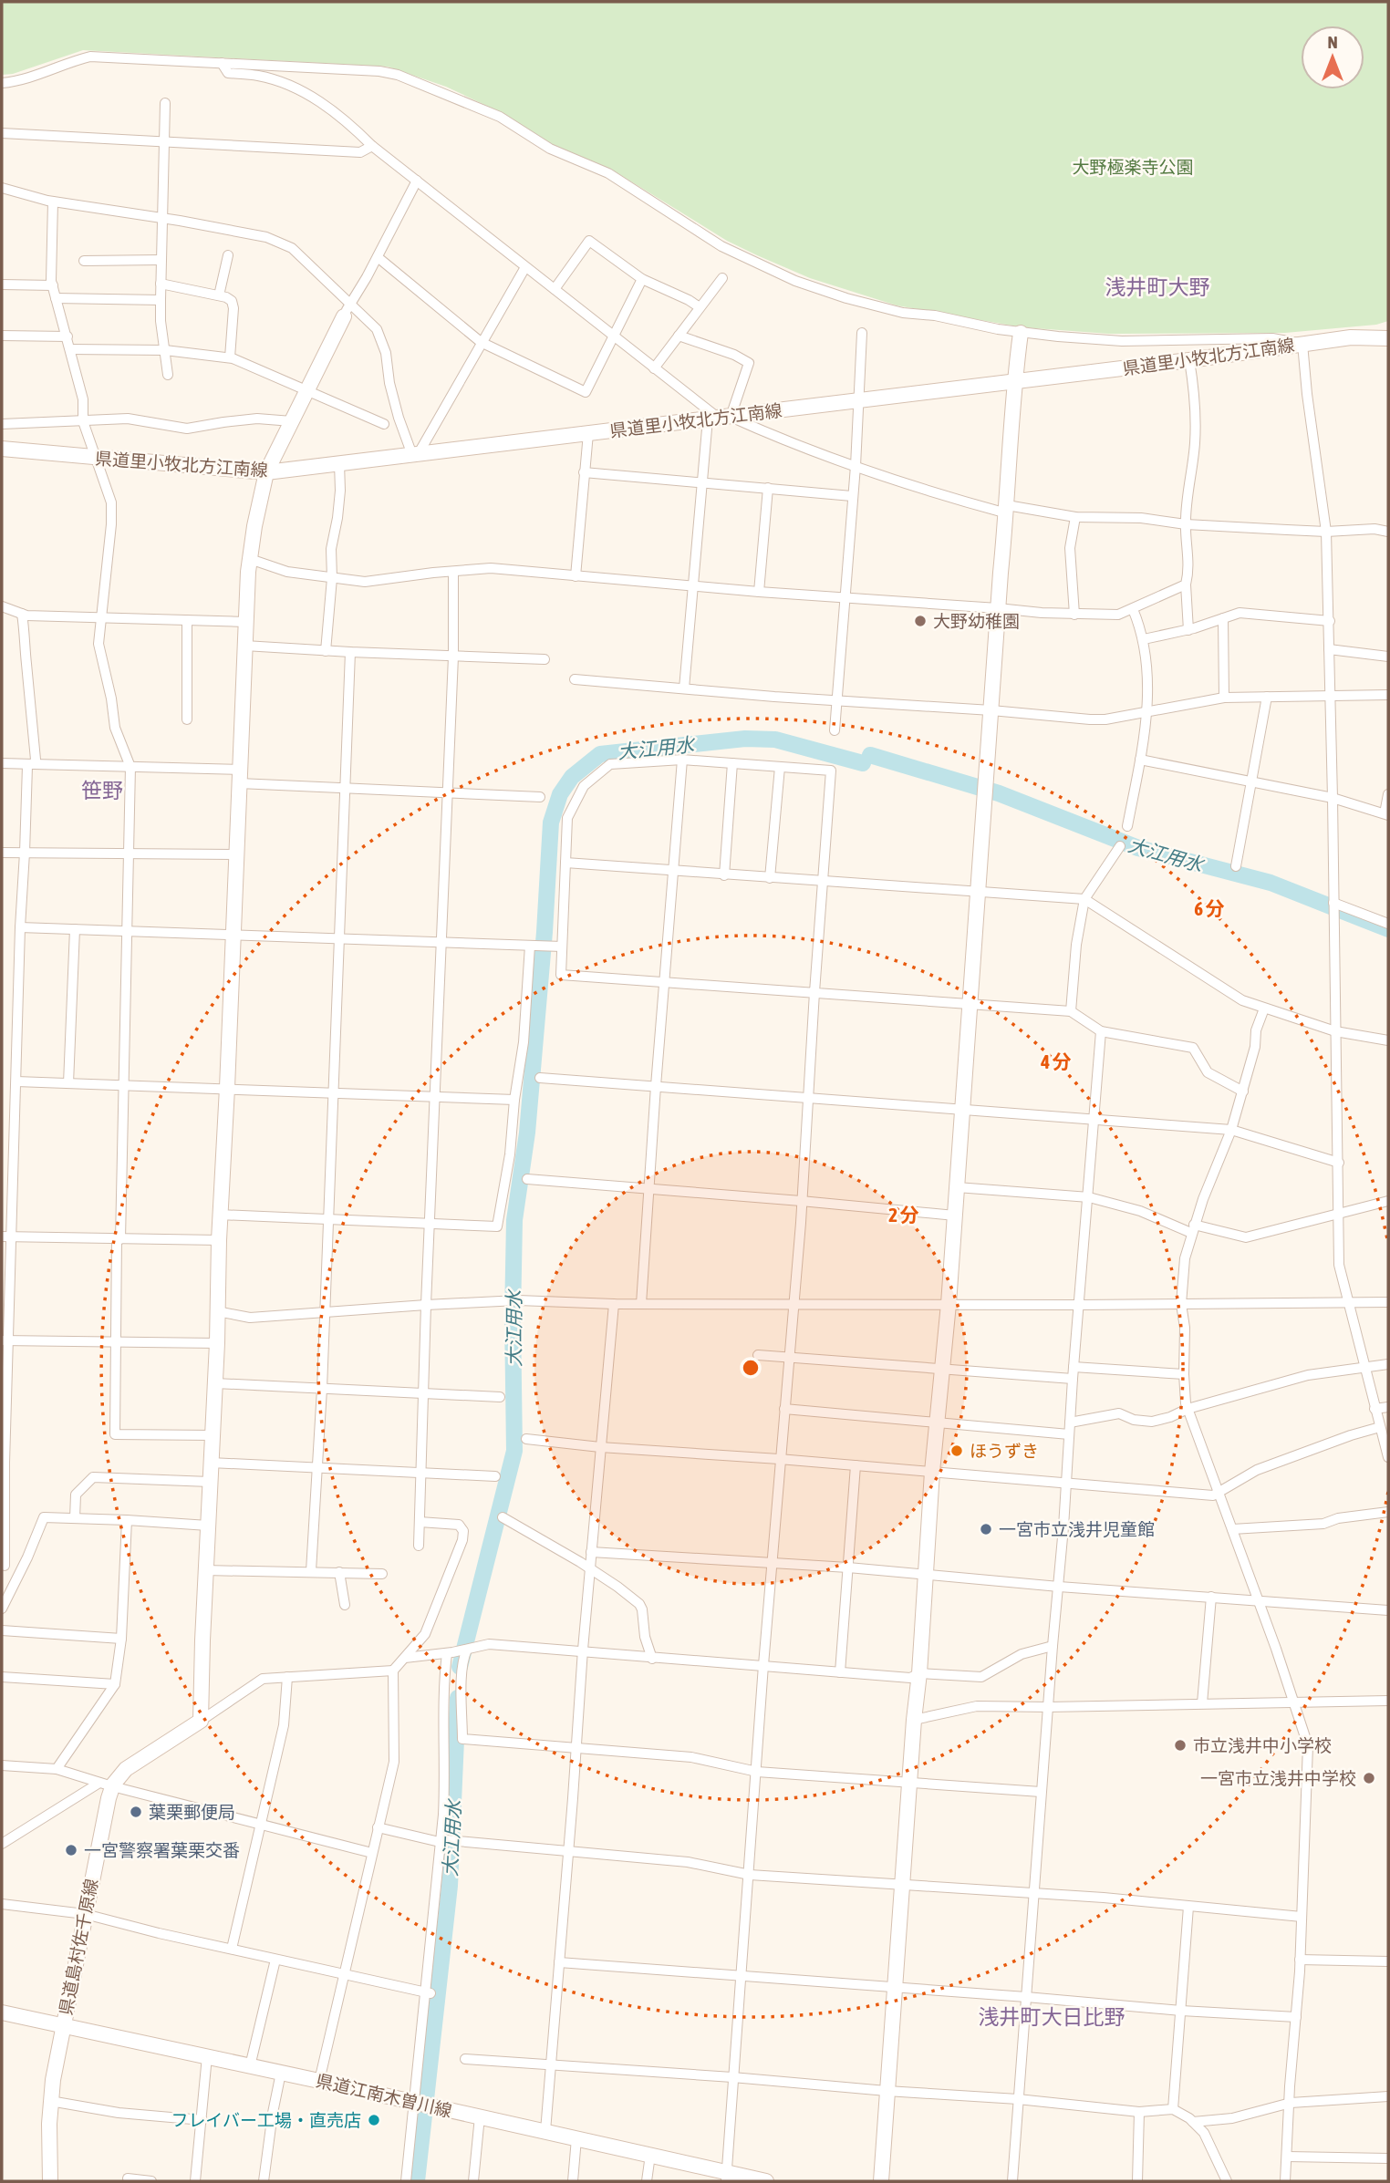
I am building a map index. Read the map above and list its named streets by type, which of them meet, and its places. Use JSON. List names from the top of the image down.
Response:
{
  "streets": {
    "street": ["県道里小牧北方江南線", "県道島村佐千原線", "県道江南木曽川線"]
  },
  "crossings": [
    ["県道島村佐千原線", "県道江南木曽川線"]
  ],
  "districts": ["浅井町大野", "笹野", "浅井町大日比野"],
  "water": ["大江用水"],
  "parks": ["大野極楽寺公園"],
  "places": [
    "大野幼稚園",
    "ほうずき",
    "一宮市立浅井児童館",
    "市立浅井中小学校",
    "一宮市立浅井中学校",
    "葉栗郵便局",
    "一宮警察署葉栗交番",
    "フレイバー工場・直売店"
  ],
  "north": "top",
  "rings": ["6 分", "4 分", "2 分"]
}
